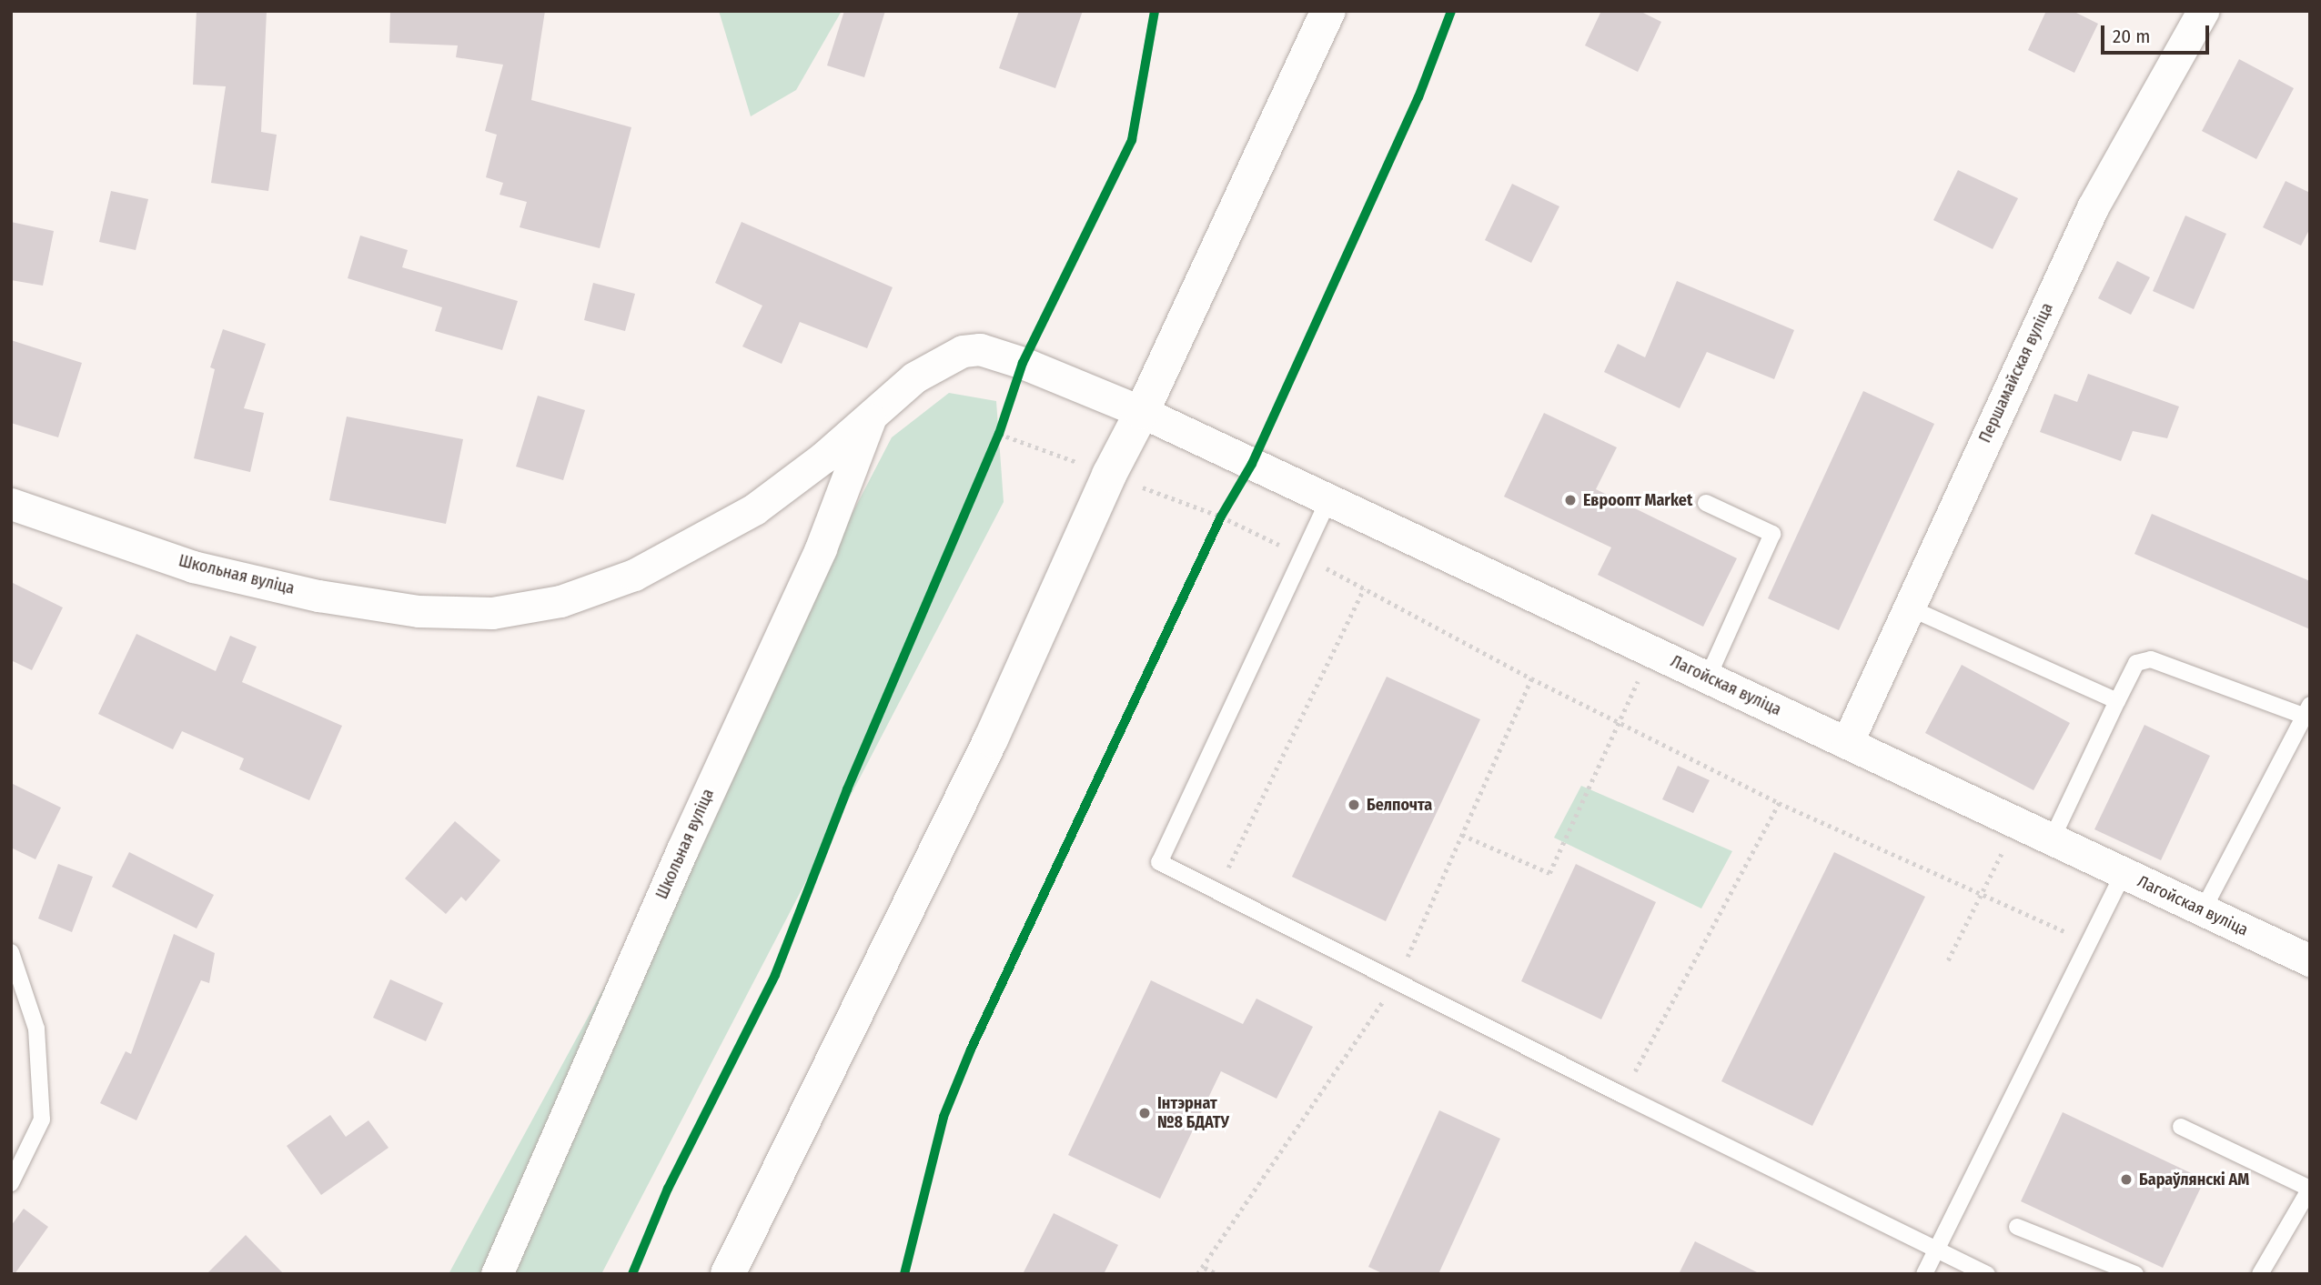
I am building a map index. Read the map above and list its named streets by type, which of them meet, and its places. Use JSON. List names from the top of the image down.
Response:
{
  "streets": {
    "street": ["Першамайская вуліца", "Школьная вуліца", "Лагойская вуліца"]
  },
  "crossings": [
    ["Першамайская вуліца", "Лагойская вуліца"],
    ["Школьная вуліца", "Лагойская вуліца"]
  ],
  "places": [
    "Евроопт Market",
    "Белпочта",
    "Інтэрнат №8 БДАТУ",
    "Бараўлянскі АМ"
  ],
  "scale_bar": "20 m"
}
